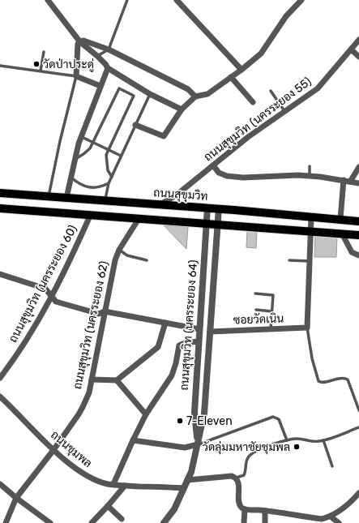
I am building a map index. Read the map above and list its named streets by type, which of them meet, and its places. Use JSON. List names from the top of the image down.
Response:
{
  "streets": {
    "main road": ["ถนนสุขุมวิท"],
    "street": [
      "ถนนสุขุมวิท (นครระยอง 55)",
      "ถนนสุขุมวิท (นครระยอง 60)",
      "ซอยวัดเนิน",
      "ถนนสุขุมวิท (นครระยอง 62)",
      "ถนนสุขุมวิท (นครระยอง 64)",
      "ถนนชุมพล"
    ]
  },
  "crossings": [
    ["ถนนสุขุมวิท (นครระยอง 55)", "ถนนสุขุมวิท"],
    ["ถนนสุขุมวิท", "ถนนสุขุมวิท (นครระยอง 64)"],
    ["ซอยวัดเนิน", "ถนนสุขุมวิท (นครระยอง 64)"],
    ["ถนนสุขุมวิท (นครระยอง 62)", "ถนนชุมพล"],
    ["ถนนสุขุมวิท (นครระยอง 64)", "ถนนชุมพล"]
  ],
  "places": ["วัดป่าประดู่", "7-Eleven", "วัดลุ่มมหาชัยชุมพล"]
}
